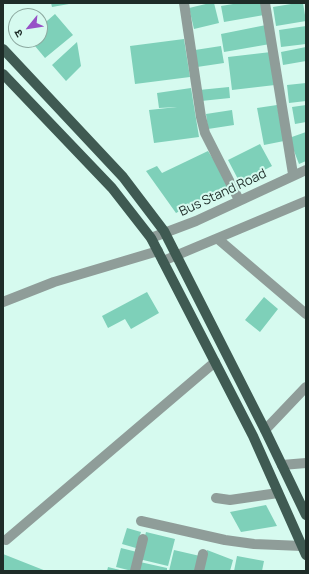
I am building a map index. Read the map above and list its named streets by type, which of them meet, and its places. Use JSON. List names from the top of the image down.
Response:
{
  "streets": {
    "street": ["Bus Stand Road"]
  },
  "north": "bottom left"
}
